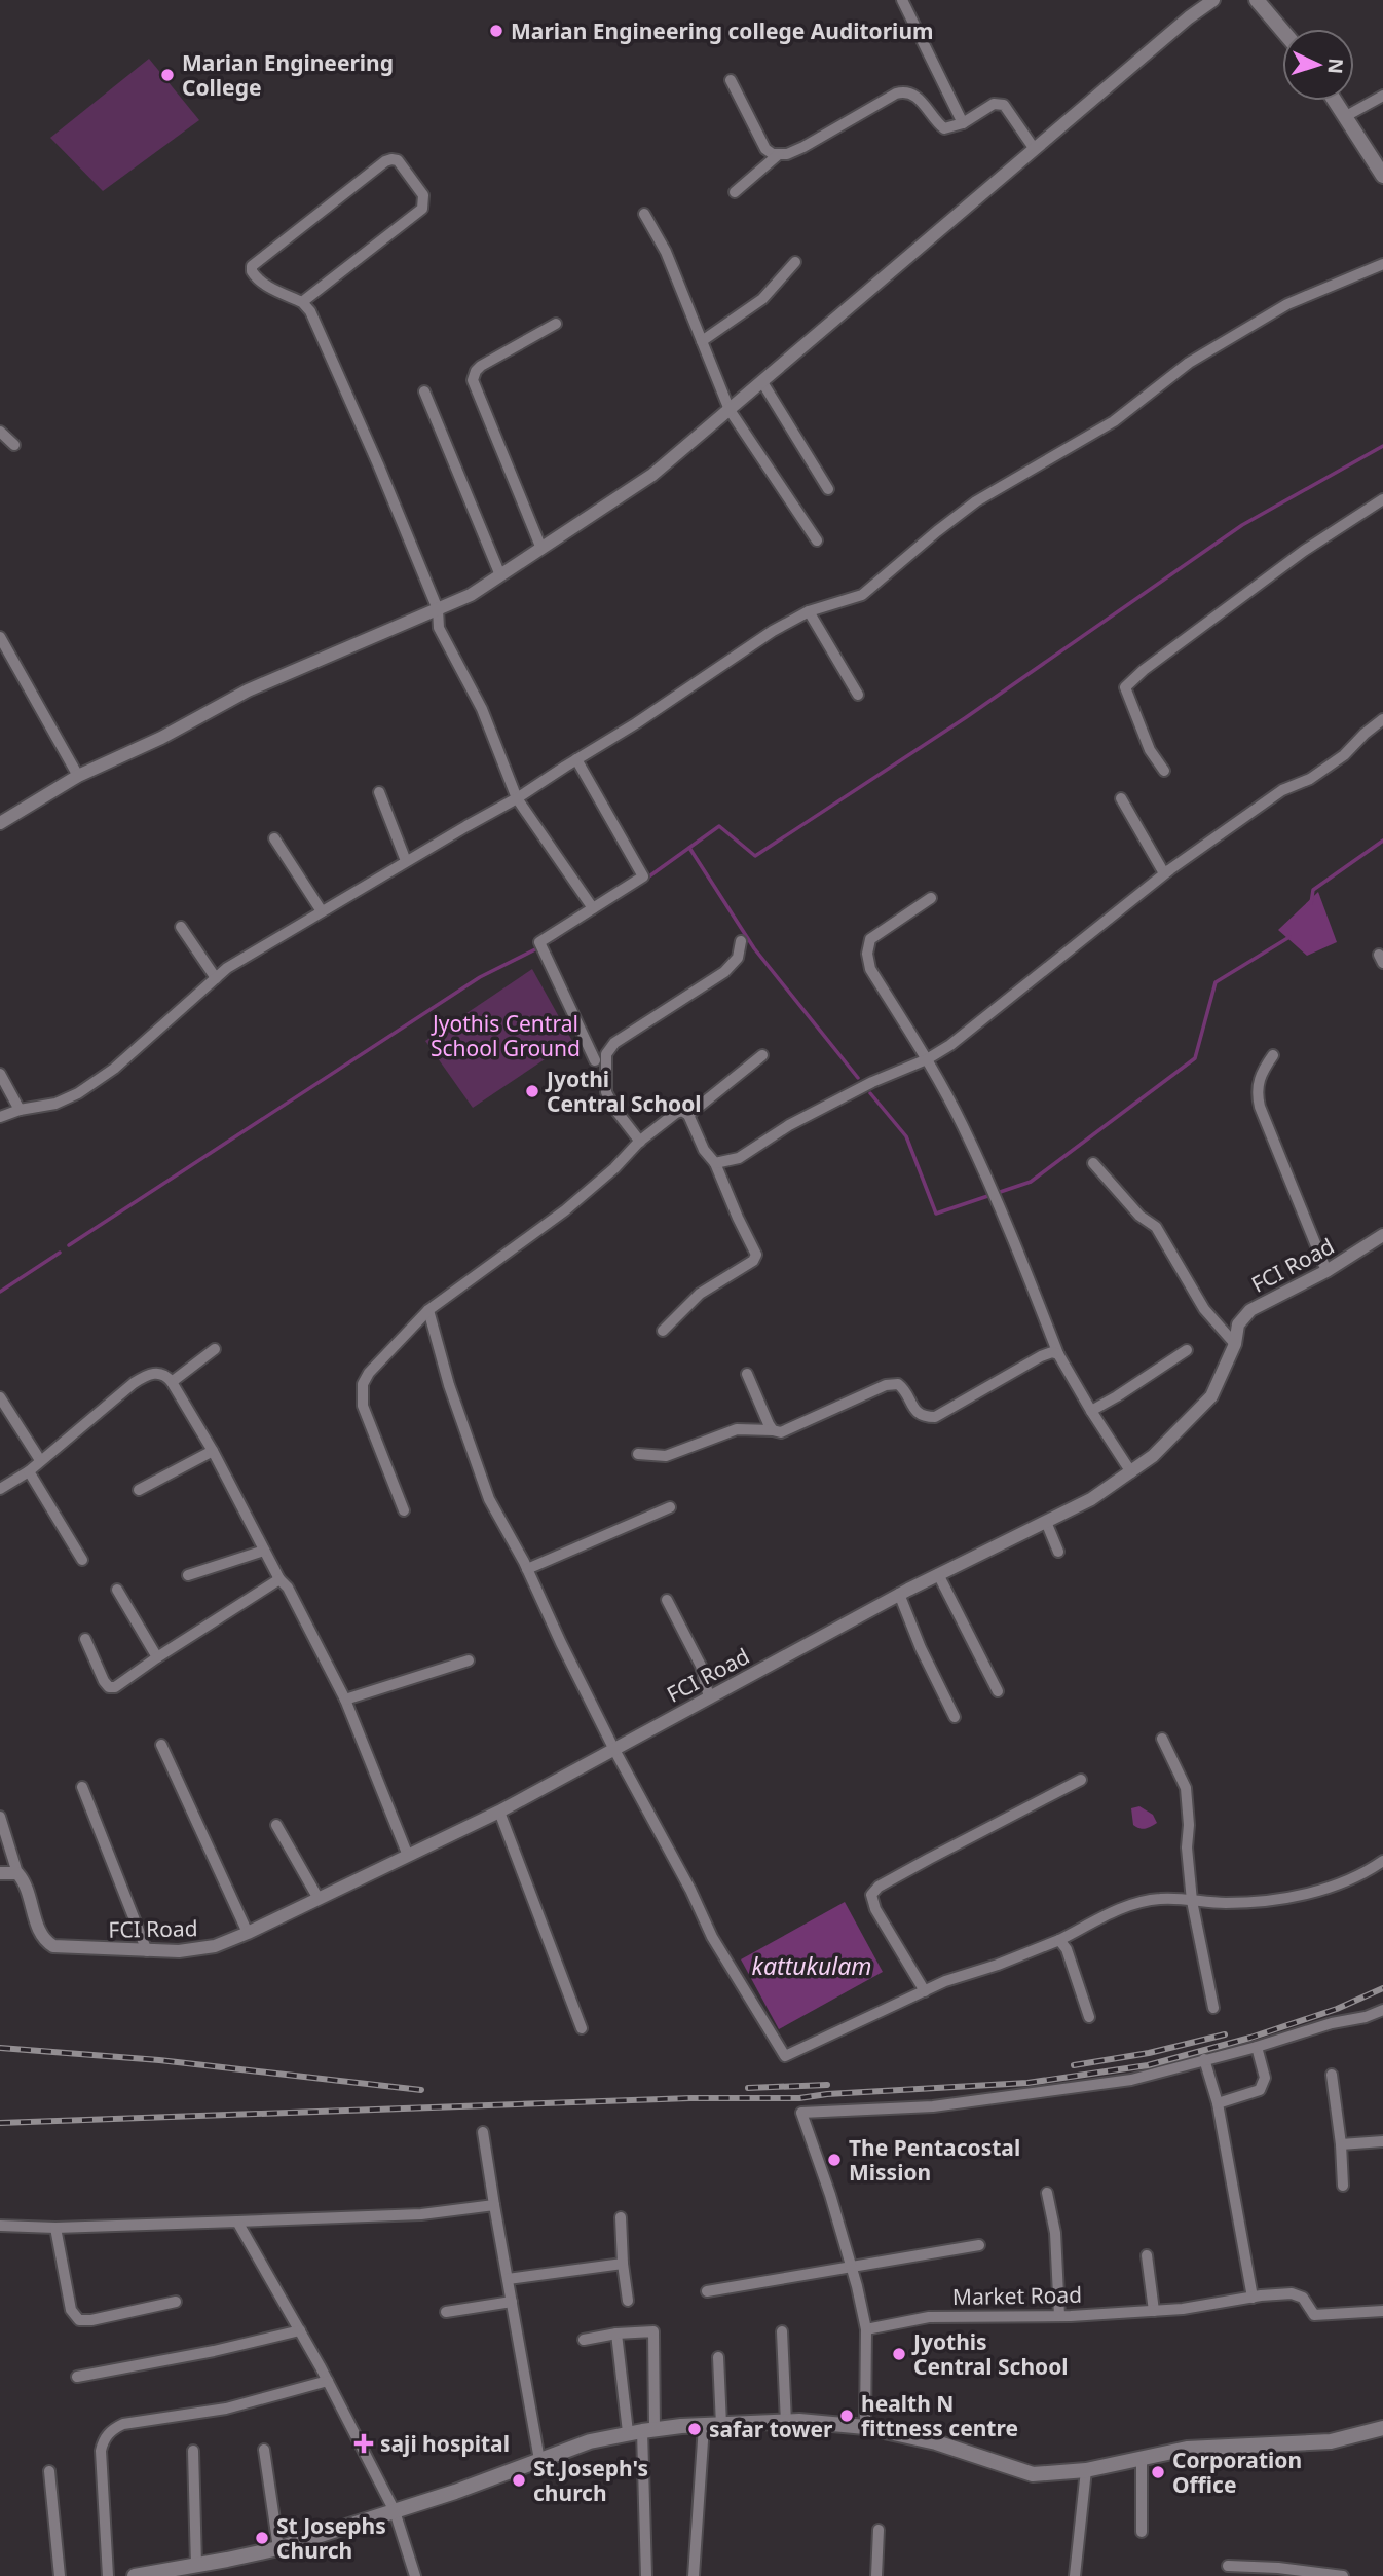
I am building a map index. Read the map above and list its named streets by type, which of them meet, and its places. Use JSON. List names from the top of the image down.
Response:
{
  "streets": {
    "street": ["FCI Road", "Market Road"]
  },
  "water": ["kattukulam"],
  "parks": ["Jyothis Central School Ground"],
  "places": {
    "other": [
      "Marian Engineering college Auditorium",
      "Marian Engineering College",
      "Jyothi Central School",
      "The Pentacostal Mission",
      "Jyothis Central School",
      "health N fittness centre",
      "safar tower",
      "Corporation Office",
      "St.Joseph's church",
      "St Josephs Church"
    ],
    "health": ["saji hospital"]
  },
  "north": "right"
}
